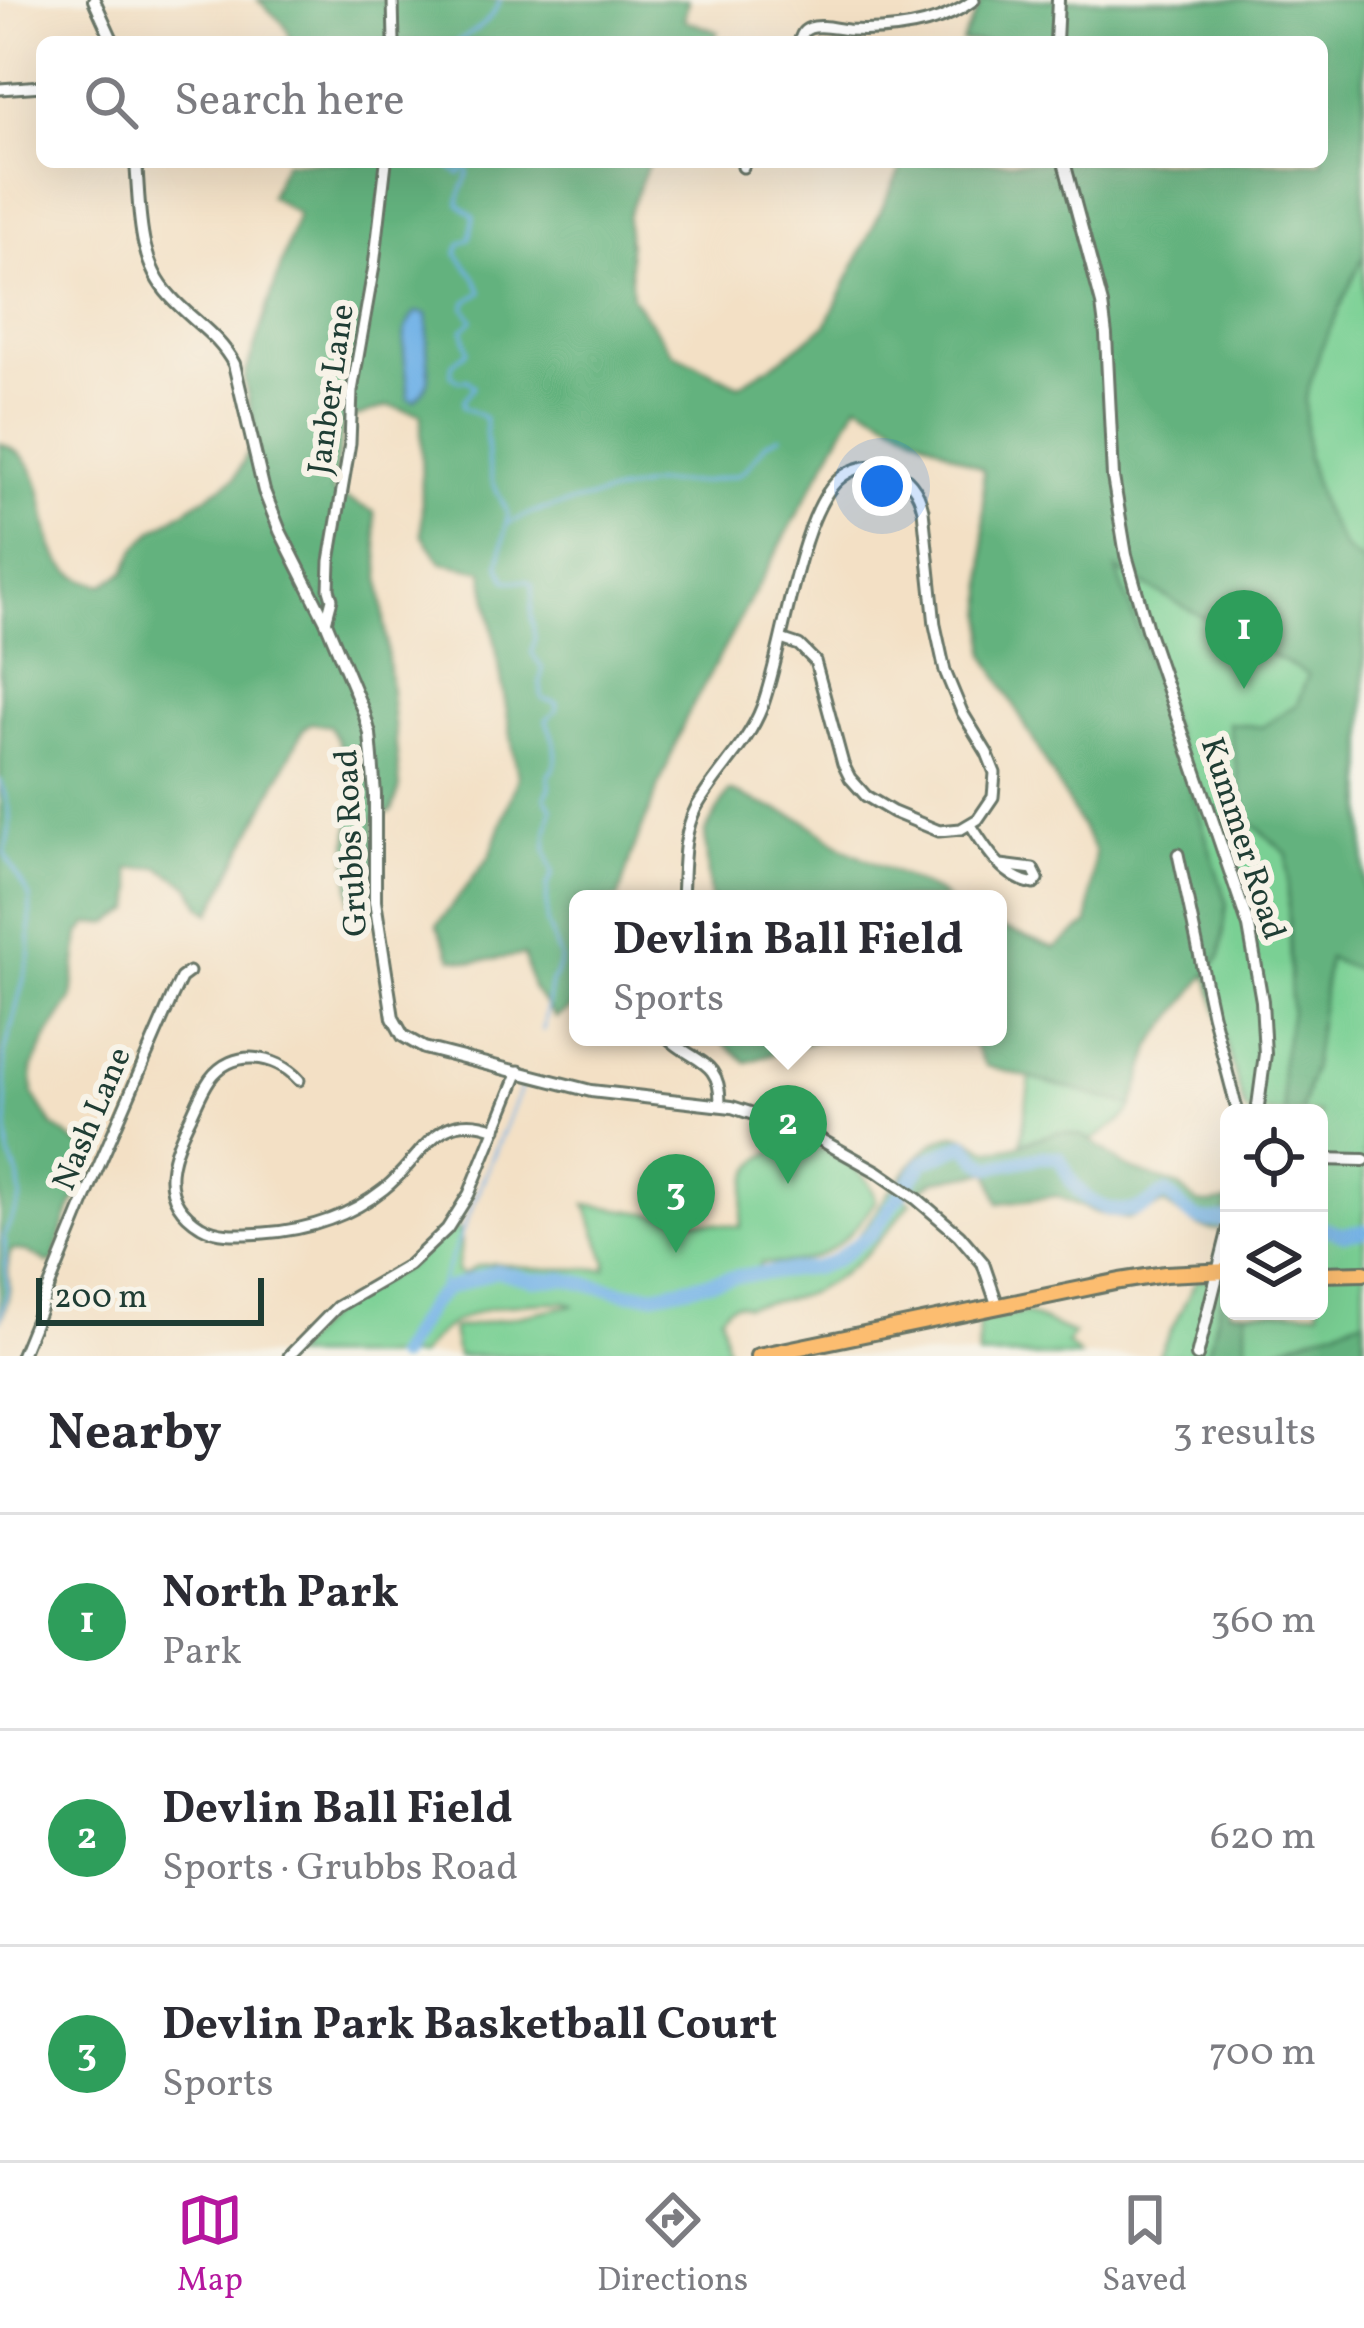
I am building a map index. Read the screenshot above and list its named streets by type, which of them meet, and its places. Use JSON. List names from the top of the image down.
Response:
{
  "streets": {
    "street": [
      "Janber Lane",
      "Kummer Road",
      "Grubbs Road",
      "Nash Lane"
    ]
  },
  "crossings": [
    ["Janber Lane", "Grubbs Road"]
  ],
  "scale_bar": "200 m",
  "page": {
    "search": "Search here",
    "pins": ["1", "2", "3"],
    "popup": ["Devlin Ball Field", "Sports"],
    "scale": "200 m",
    "heading": ["Nearby", "3 results"],
    "list": [
      {
        "mark": "1",
        "name": "North Park",
        "note": "Park",
        "value": "360 m"
      },
      {
        "mark": "2",
        "name": "Devlin Ball Field",
        "note": "Sports · Grubbs Road",
        "value": "620 m"
      },
      {
        "mark": "3",
        "name": "Devlin Park Basketball Court",
        "note": "Sports",
        "value": "700 m"
      }
    ],
    "nav": ["Map", "Directions", "Saved"]
  }
}
